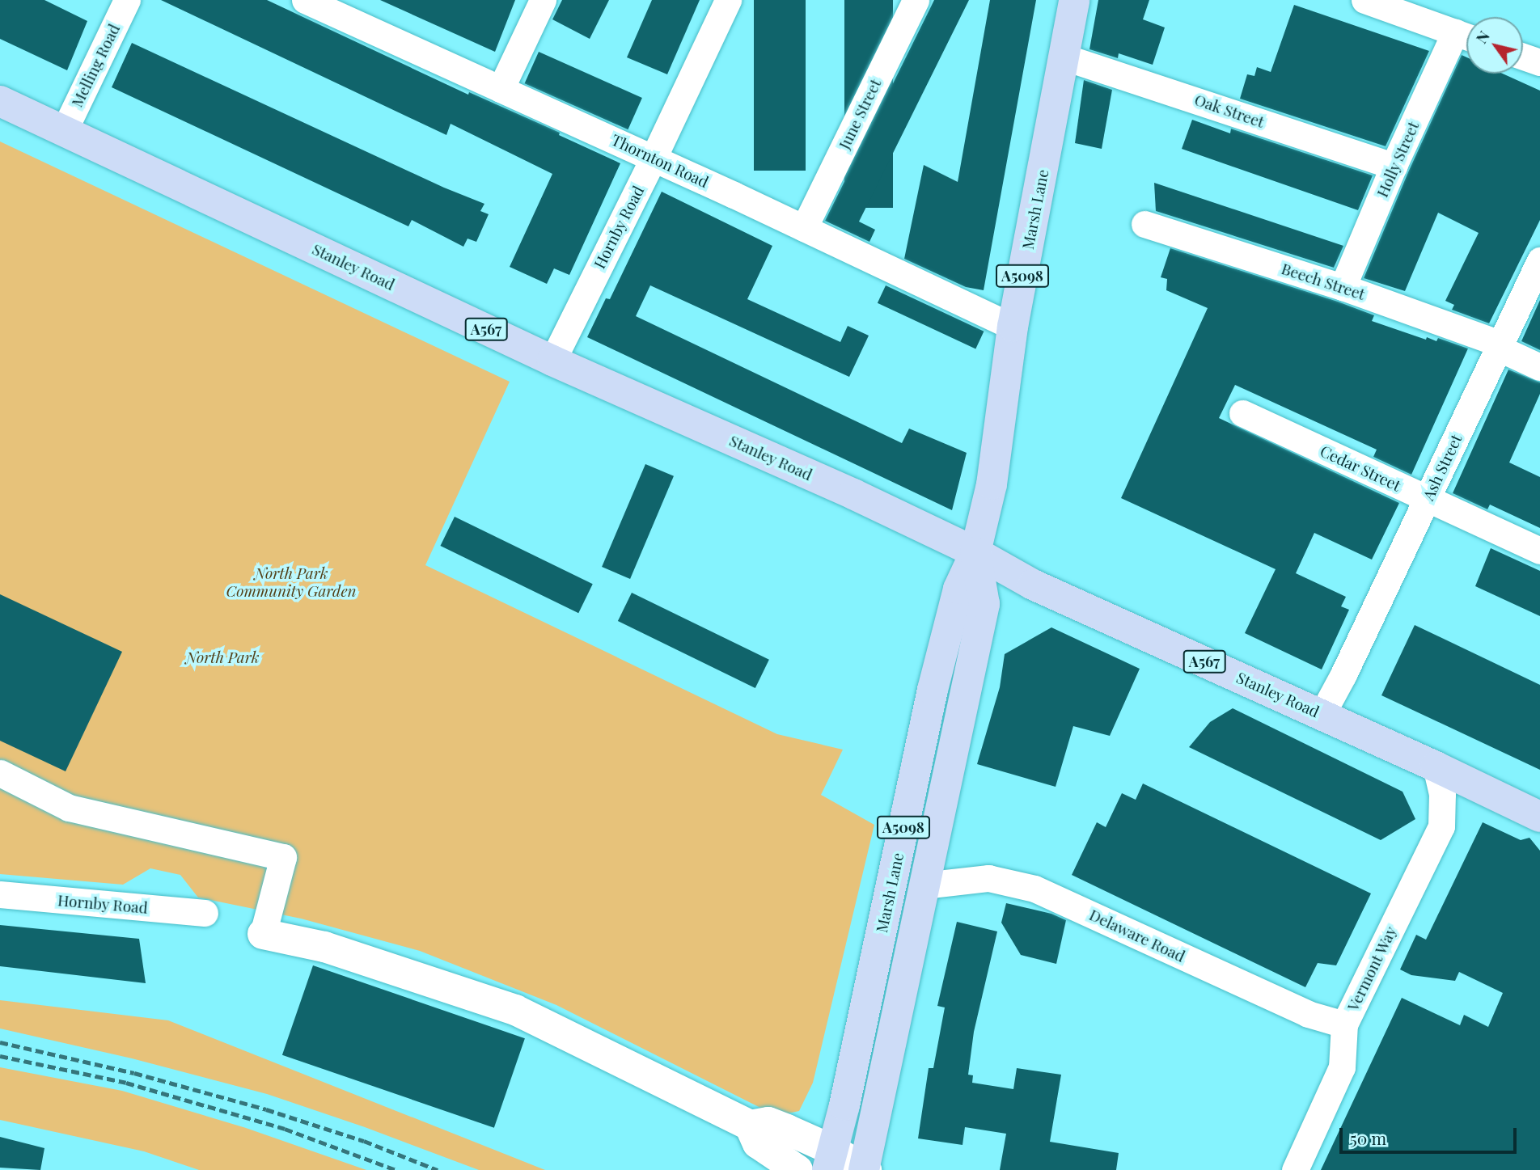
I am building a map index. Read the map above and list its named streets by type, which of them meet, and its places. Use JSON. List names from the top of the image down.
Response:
{
  "streets": {
    "main road": [
      "Marsh Lane",
      "Stanley Road",
      "A5098",
      "A567"
    ],
    "street": [
      "Melling Road",
      "Oak Street",
      "June Street",
      "Holly Street",
      "Thornton Road",
      "Hornby Road",
      "Beech Street",
      "Ash Street",
      "Cedar Street",
      "Delaware Road",
      "Vermont Way"
    ]
  },
  "crossings": [
    ["Melling Road", "Stanley Road"],
    ["Oak Street", "Holly Street"],
    ["Oak Street", "Marsh Lane"],
    ["June Street", "Thornton Road"],
    ["Holly Street", "Beech Street"],
    ["Thornton Road", "Marsh Lane"],
    ["Thornton Road", "Hornby Road"],
    ["Marsh Lane", "Stanley Road"],
    ["Marsh Lane", "Delaware Road"],
    ["Hornby Road", "Stanley Road"],
    ["Stanley Road", "Ash Street"],
    ["Stanley Road", "Vermont Way"],
    ["Beech Street", "Ash Street"],
    ["Ash Street", "Cedar Street"],
    ["Delaware Road", "Vermont Way"]
  ],
  "parks": ["North Park Community Garden", "North Park"],
  "scale_bar": "50 m",
  "north": "top left"
}
